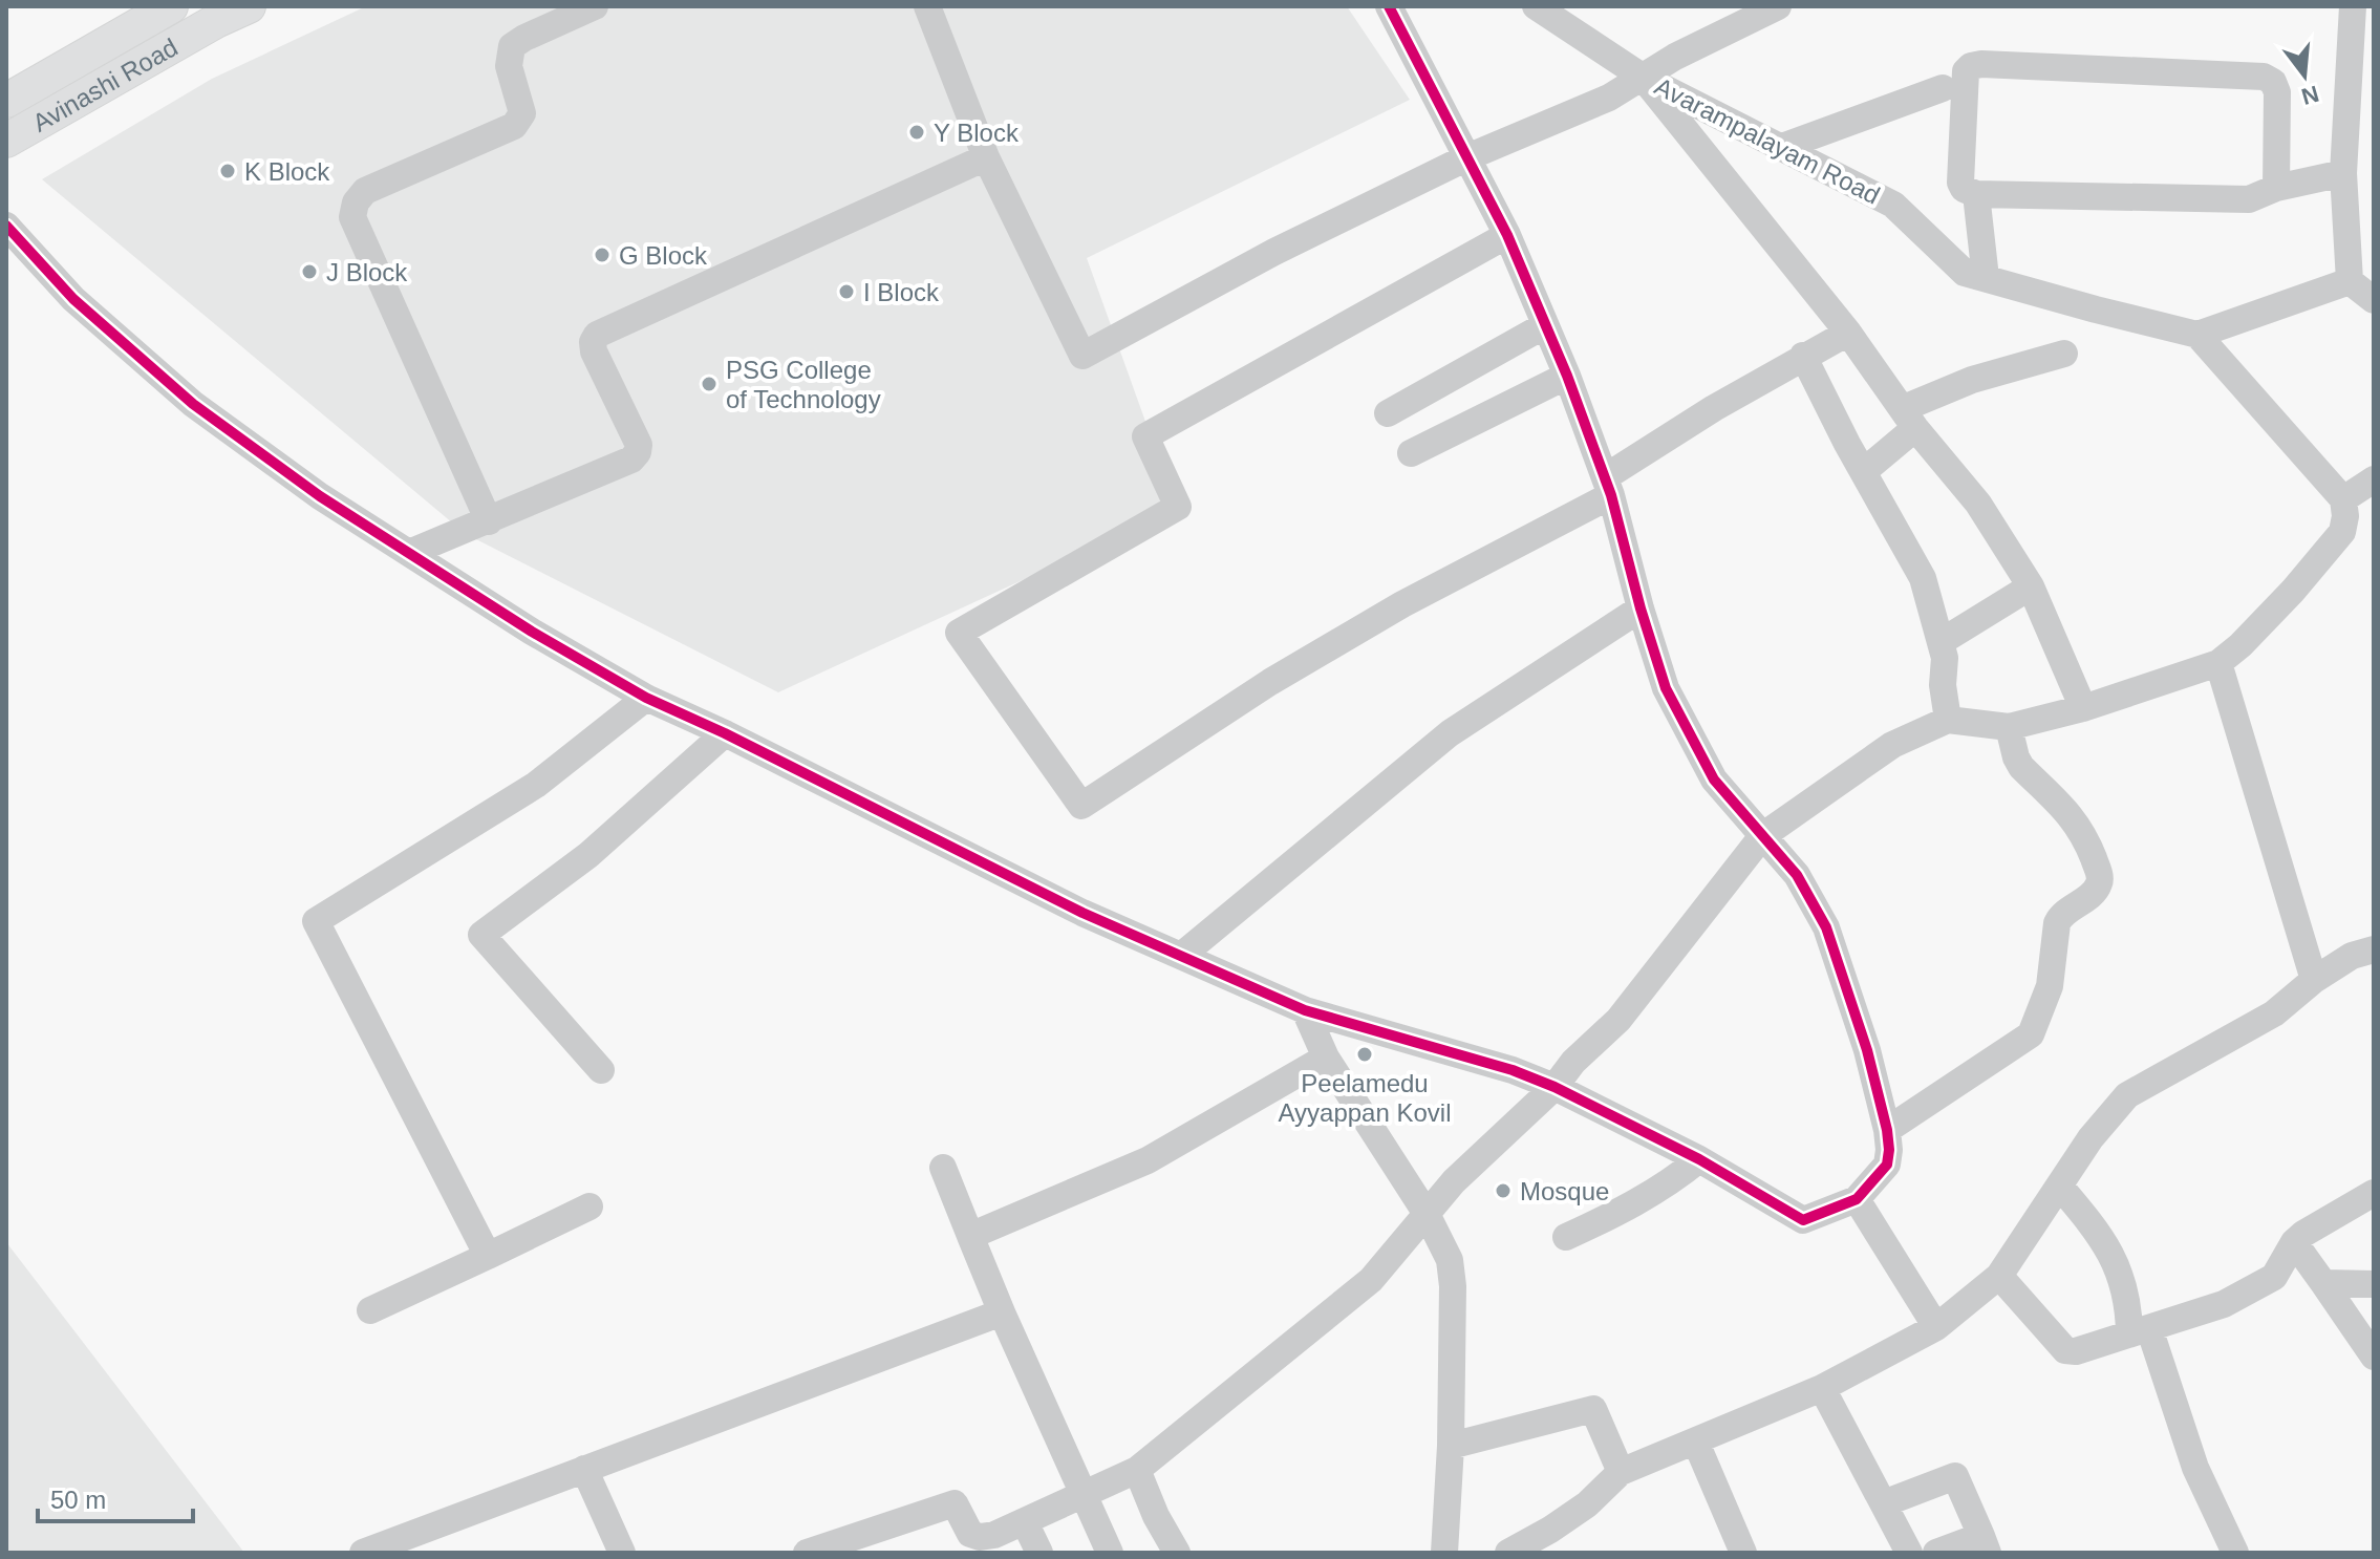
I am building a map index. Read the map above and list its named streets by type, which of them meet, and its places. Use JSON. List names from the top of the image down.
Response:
{
  "streets": {
    "main road": ["Avinashi Road"],
    "street": ["Avarampalayam Road"]
  },
  "places": [
    "Y Block",
    "K Block",
    "G Block",
    "J Block",
    "I Block",
    "PSG College of Technology",
    "Peelamedu Ayyappan Kovil",
    "Mosque"
  ],
  "scale_bar": "50 m",
  "north": "bottom"
}
